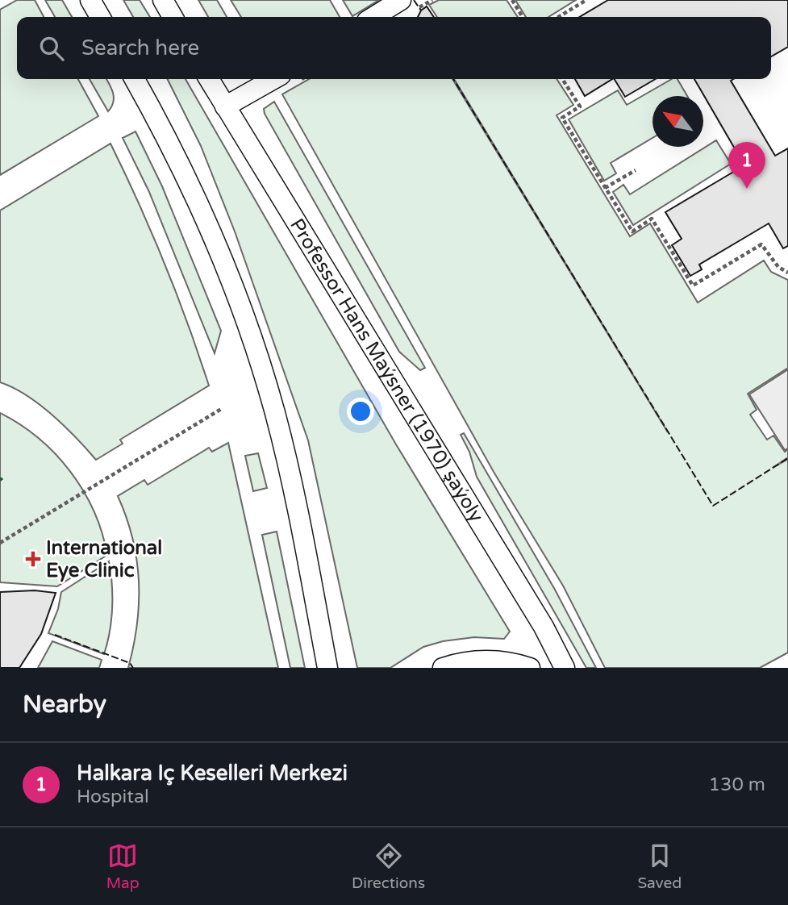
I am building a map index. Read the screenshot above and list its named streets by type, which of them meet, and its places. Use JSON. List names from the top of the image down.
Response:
{
  "streets": {
    "street": ["Professor Hans Maýsner (1970) şaýoly"]
  },
  "places": {
    "health": ["International Eye Clinic"]
  },
  "north": "top left",
  "page": {
    "search": "Search here",
    "pins": "1",
    "heading": "Nearby",
    "list": [
      {
        "mark": "1",
        "name": "Halkara Iç Keselleri Merkezi",
        "note": "Hospital",
        "value": "130 m"
      }
    ],
    "nav": ["Map", "Directions", "Saved"]
  }
}
